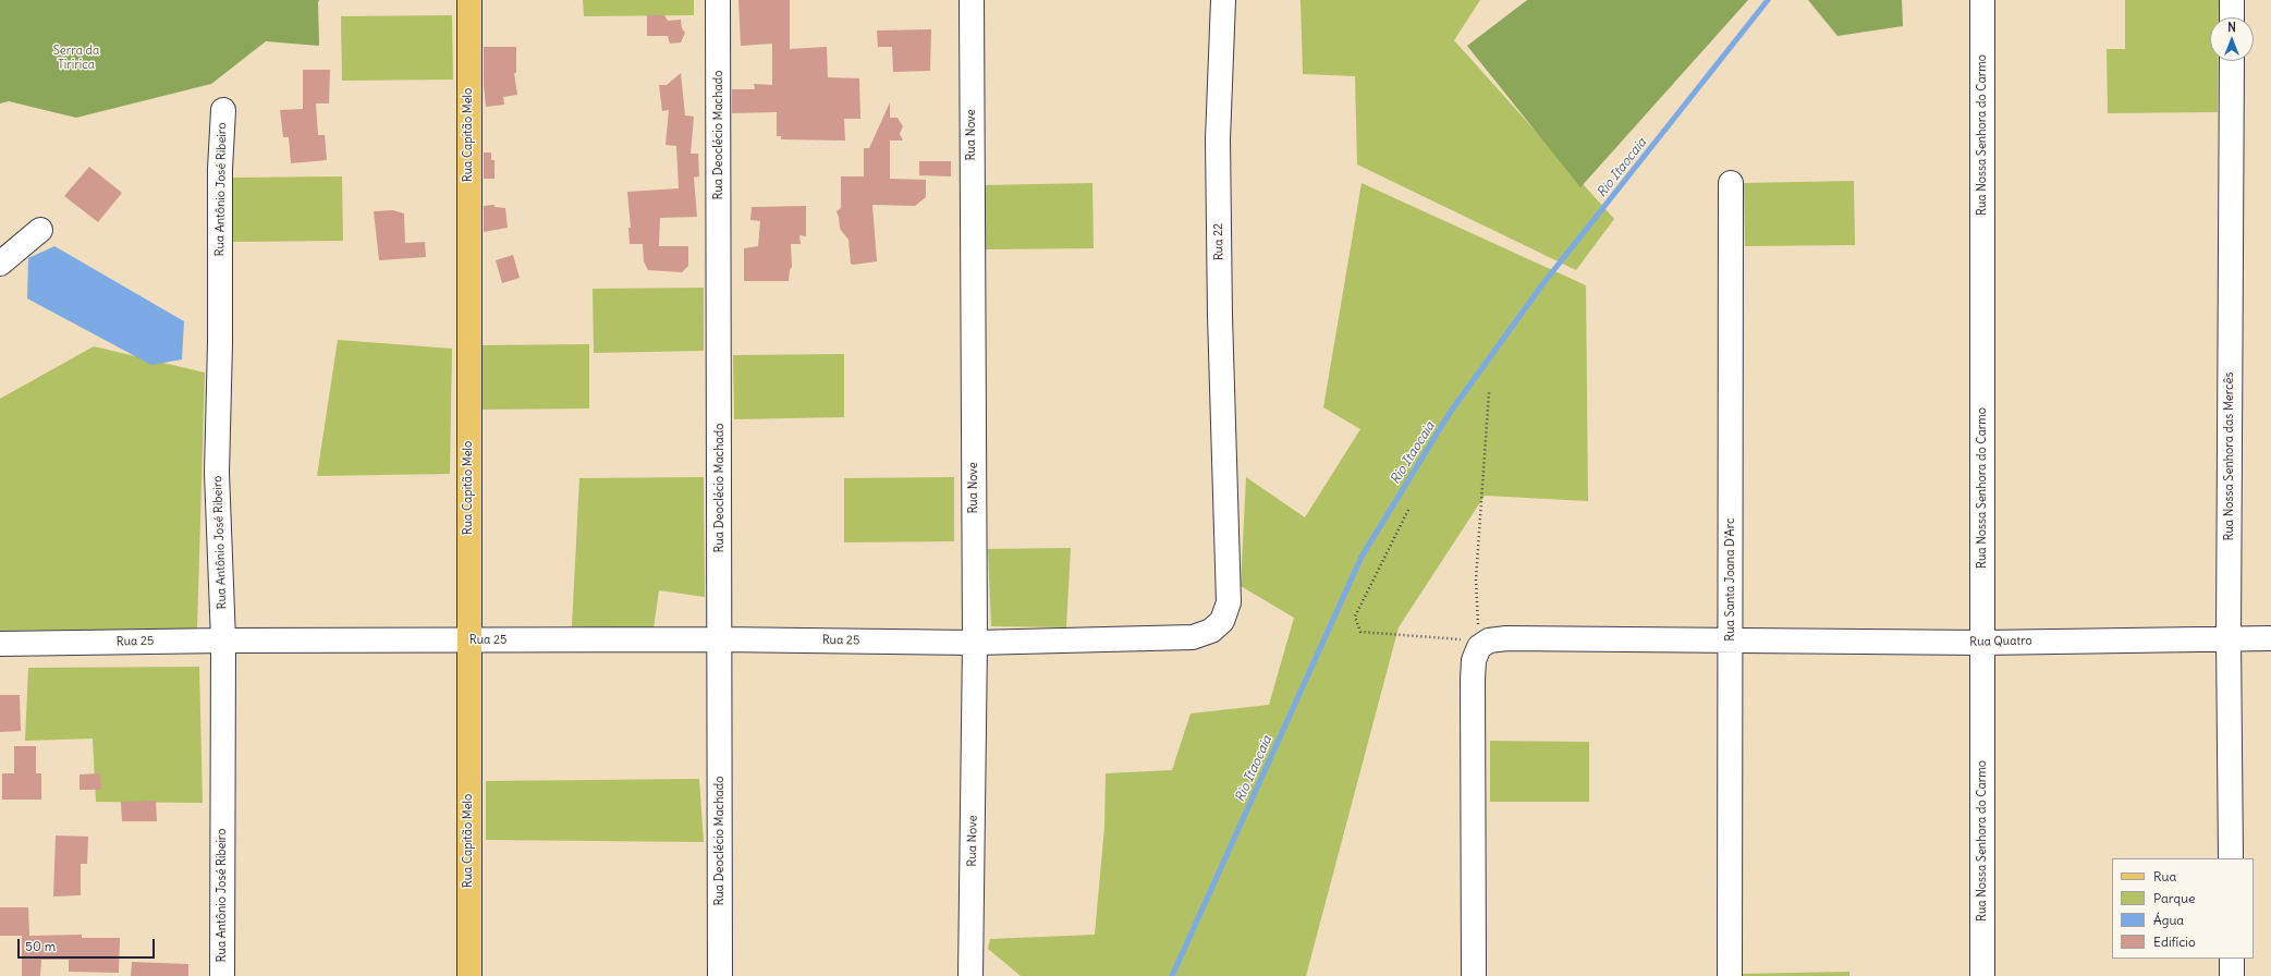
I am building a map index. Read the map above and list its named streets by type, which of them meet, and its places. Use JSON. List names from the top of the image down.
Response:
{
  "streets": {
    "main road": ["Rua Capitão Melo"],
    "street": [
      "Rua Deoclécio Machado",
      "Rua Nove",
      "Rua Nossa Senhora do Carmo",
      "Rua Antônio José Ribeiro",
      "Rua 22",
      "Rua Nossa Senhora das Mercês",
      "Rua Santa Joana D'Arc",
      "Rua 25",
      "Rua Quatro"
    ]
  },
  "crossings": [
    ["Rua Capitão Melo", "Rua 25"],
    ["Rua Deoclécio Machado", "Rua 25"],
    ["Rua Nove", "Rua 22"],
    ["Rua Nove", "Rua 25"],
    ["Rua Nossa Senhora do Carmo", "Rua Quatro"],
    ["Rua Antônio José Ribeiro", "Rua 25"],
    ["Rua 22", "Rua 25"],
    ["Rua Nossa Senhora das Mercês", "Rua Quatro"],
    ["Rua Santa Joana D'Arc", "Rua Quatro"]
  ],
  "water": ["Rio Itaocaia"],
  "parks": ["Serra da Tiririca"],
  "legend": [
    "Rua",
    "Parque",
    "Água",
    "Edifício"
  ],
  "scale_bar": "50 m",
  "north": "top"
}
